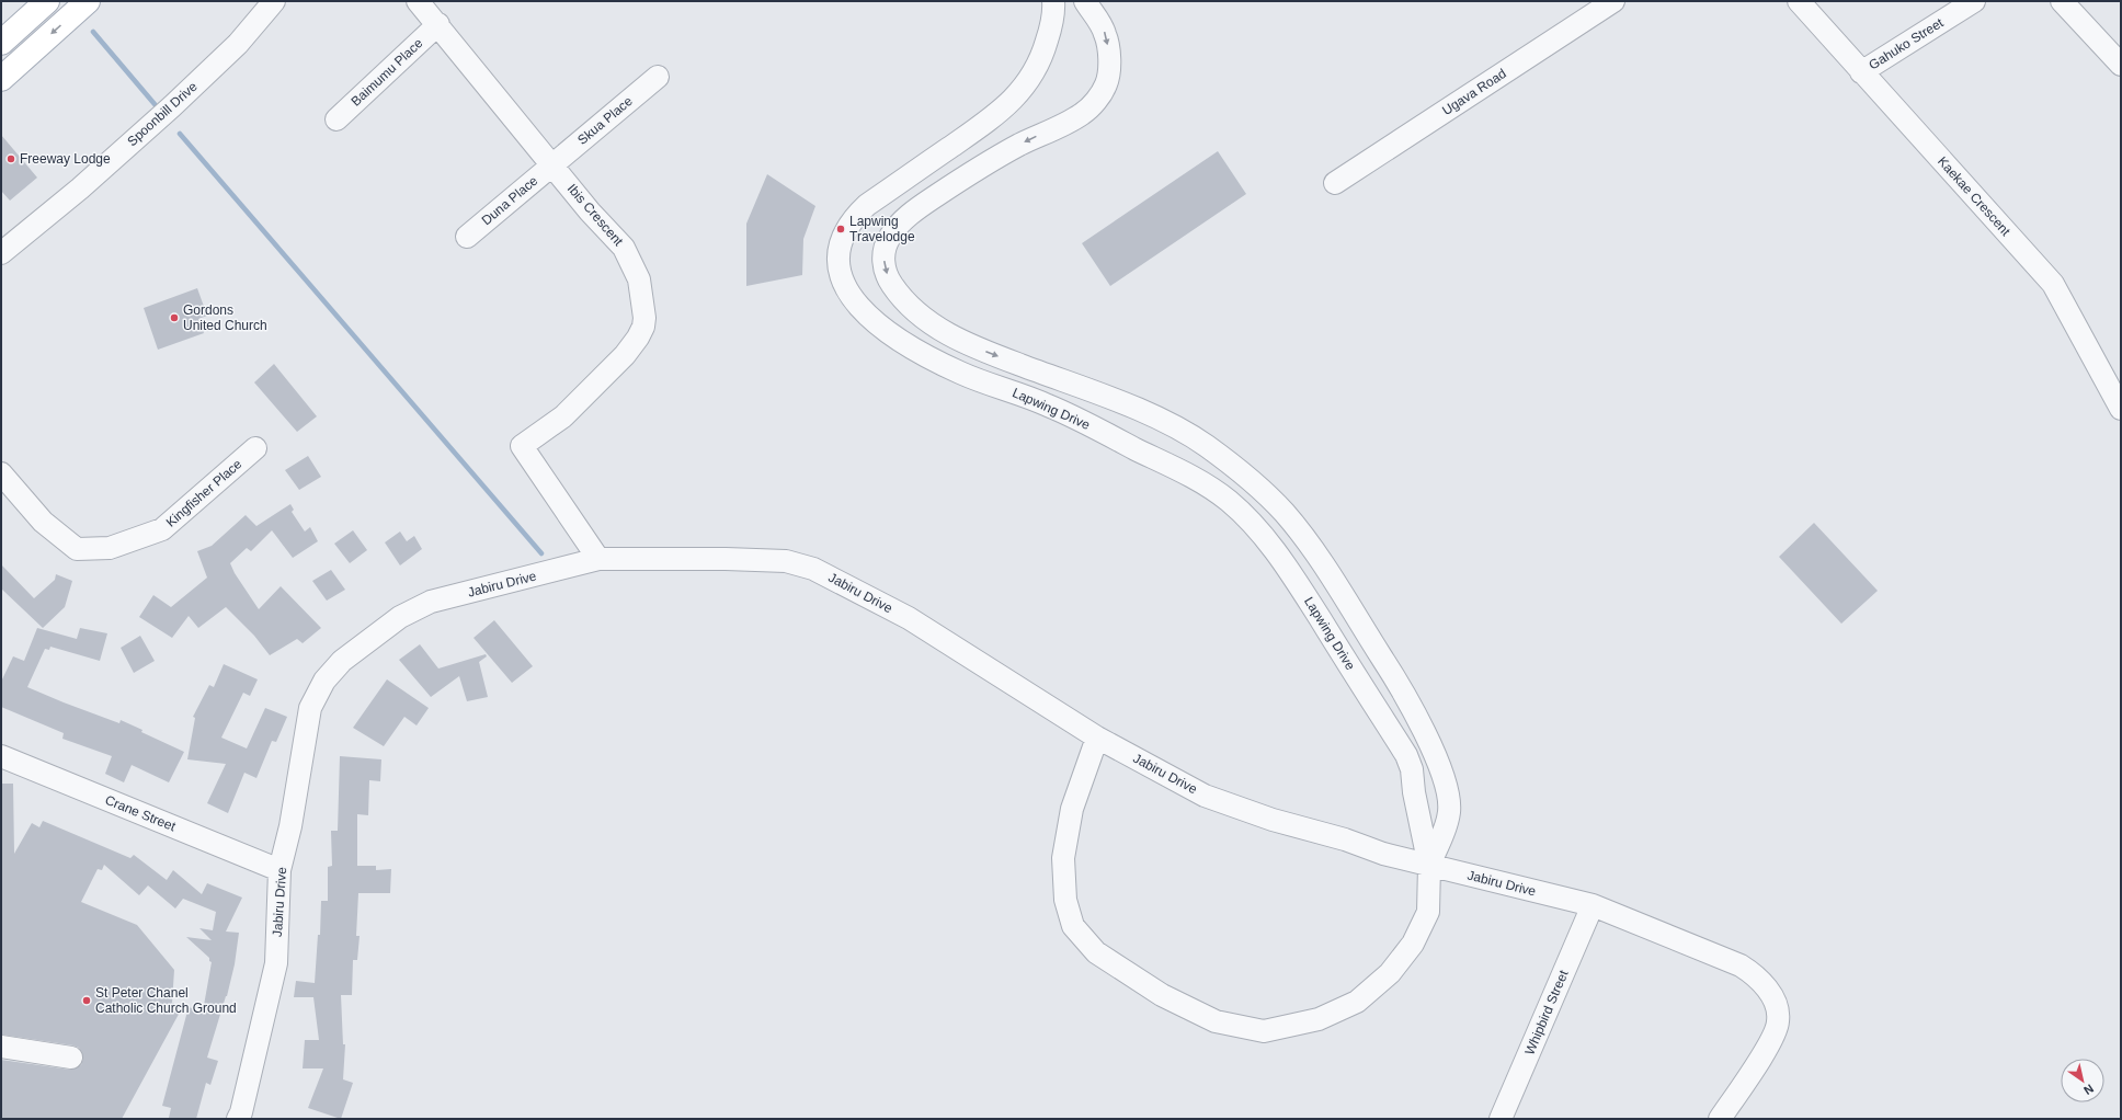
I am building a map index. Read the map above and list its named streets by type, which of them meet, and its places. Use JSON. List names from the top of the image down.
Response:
{
  "streets": {
    "street": [
      "Gahuko Street",
      "Baimumu Place",
      "Ugava Road",
      "Spoonbill Drive",
      "Skua Place",
      "Kaekae Crescent",
      "Duna Place",
      "Ibis Crescent",
      "Lapwing Drive",
      "Kingfisher Place",
      "Jabiru Drive",
      "Crane Street",
      "Whipbird Street"
    ]
  },
  "crossings": [
    ["Gahuko Street", "Kaekae Crescent"],
    ["Baimumu Place", "Ibis Crescent"],
    ["Skua Place", "Duna Place"],
    ["Skua Place", "Ibis Crescent"],
    ["Duna Place", "Ibis Crescent"],
    ["Ibis Crescent", "Jabiru Drive"],
    ["Lapwing Drive", "Jabiru Drive"],
    ["Jabiru Drive", "Crane Street"],
    ["Jabiru Drive", "Whipbird Street"]
  ],
  "places": [
    "Freeway Lodge",
    "Lapwing Travelodge",
    "Gordons United Church",
    "St Peter Chanel Catholic Church Ground"
  ],
  "north": "bottom right"
}
